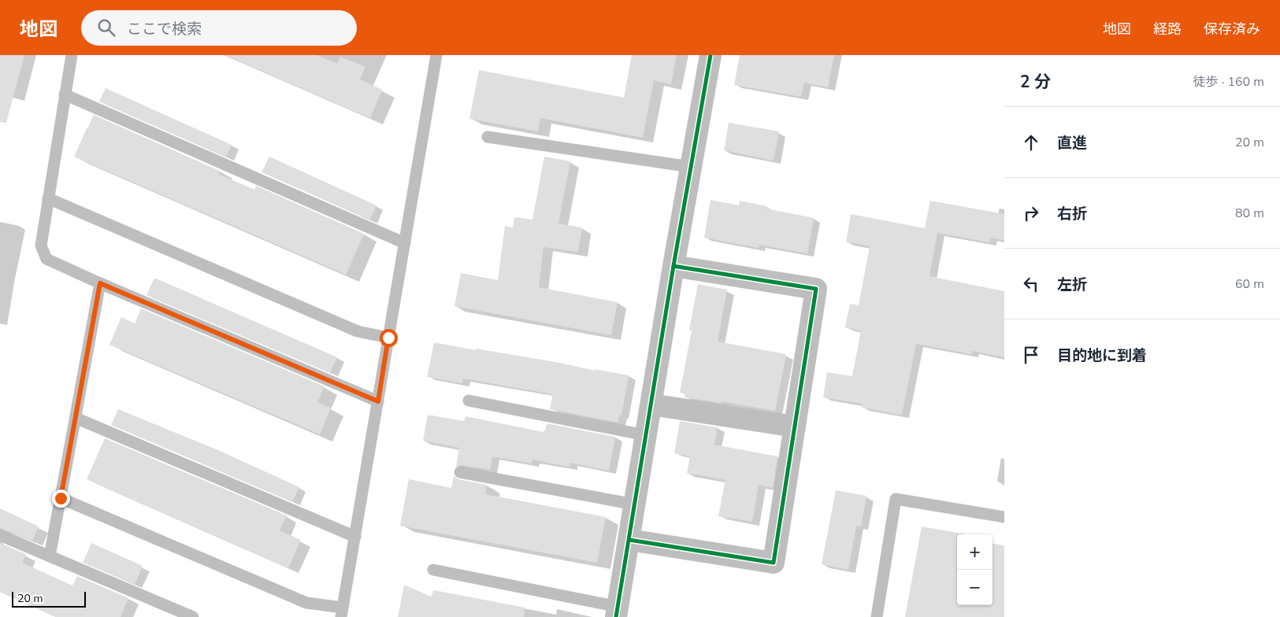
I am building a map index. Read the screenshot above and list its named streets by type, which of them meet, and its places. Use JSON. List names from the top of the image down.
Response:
{
  "scale_bar": "20 m",
  "page": {
    "header": "地図",
    "search": "ここで検索",
    "nav": ["地図", "経路", "保存済み"],
    "heading": ["2 分", "徒歩 · 160 m"],
    "list": [
      ["直進", "20 m"],
      ["右折", "80 m"],
      ["左折", "60 m"],
      "目的地に到着"
    ],
    "map_buttons": ["+", "−"],
    "scale": "20 m"
  }
}
